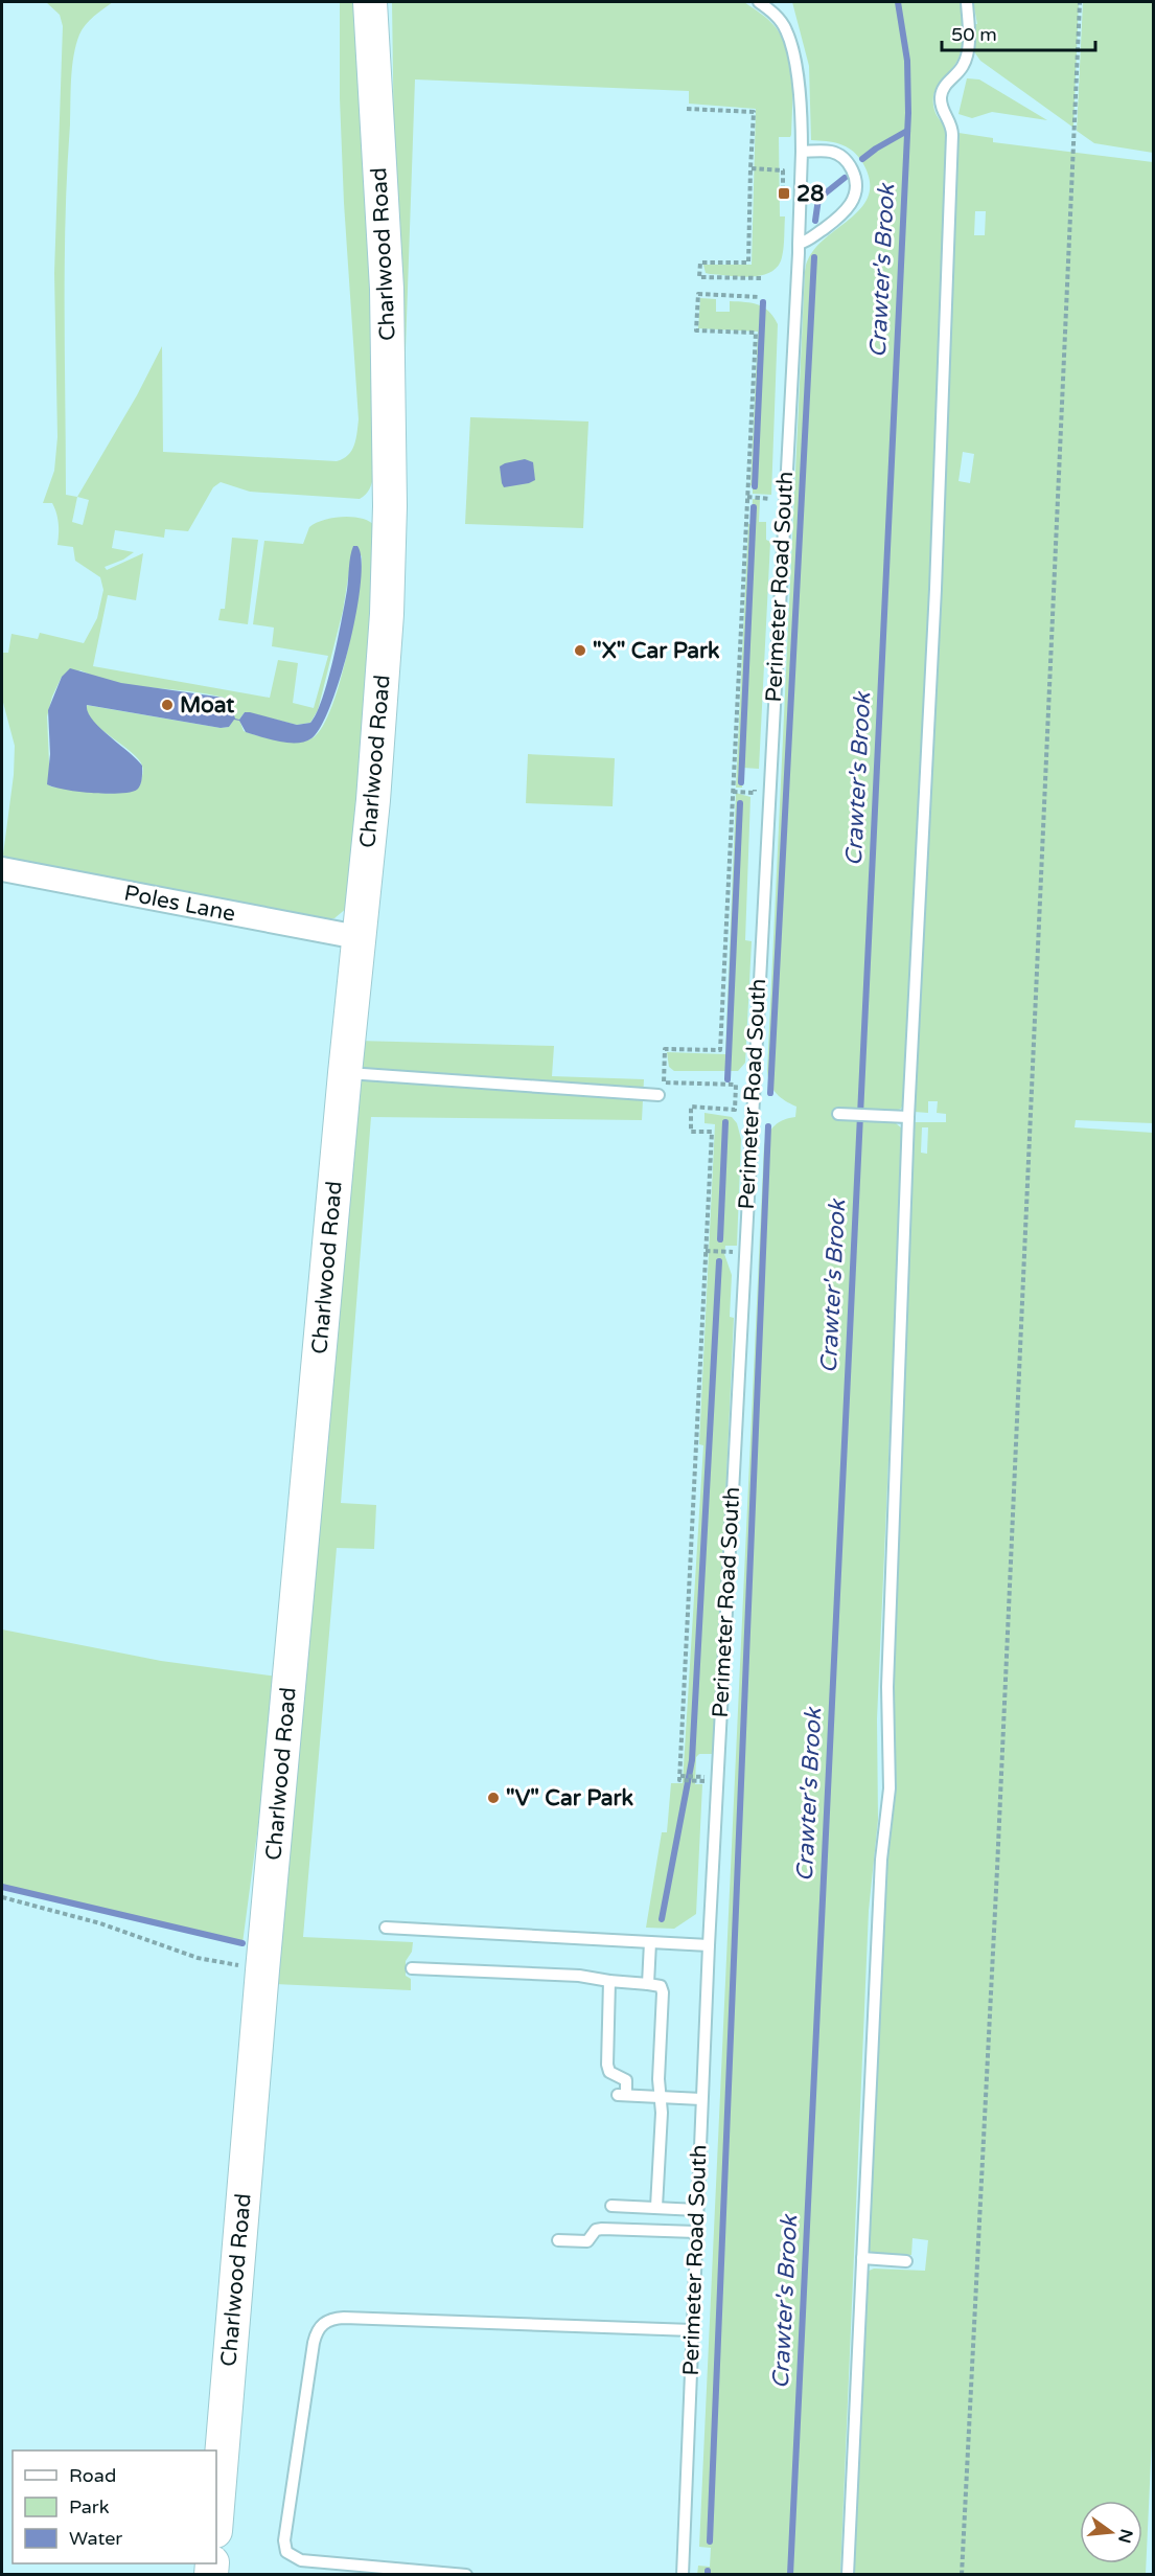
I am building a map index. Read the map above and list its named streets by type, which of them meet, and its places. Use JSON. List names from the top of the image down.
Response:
{
  "streets": {
    "street": ["Charlwood Road", "Poles Lane"],
    "lane": ["Perimeter Road South"]
  },
  "crossings": [
    ["Charlwood Road", "Poles Lane"]
  ],
  "water": ["Crawter's Brook"],
  "places": {
    "transit": ["28"],
    "other": ["\"X\" Car Park", "Moat", "\"V\" Car Park"]
  },
  "legend": ["Road", "Park", "Water"],
  "scale_bar": "50 m",
  "north": "right"
}
